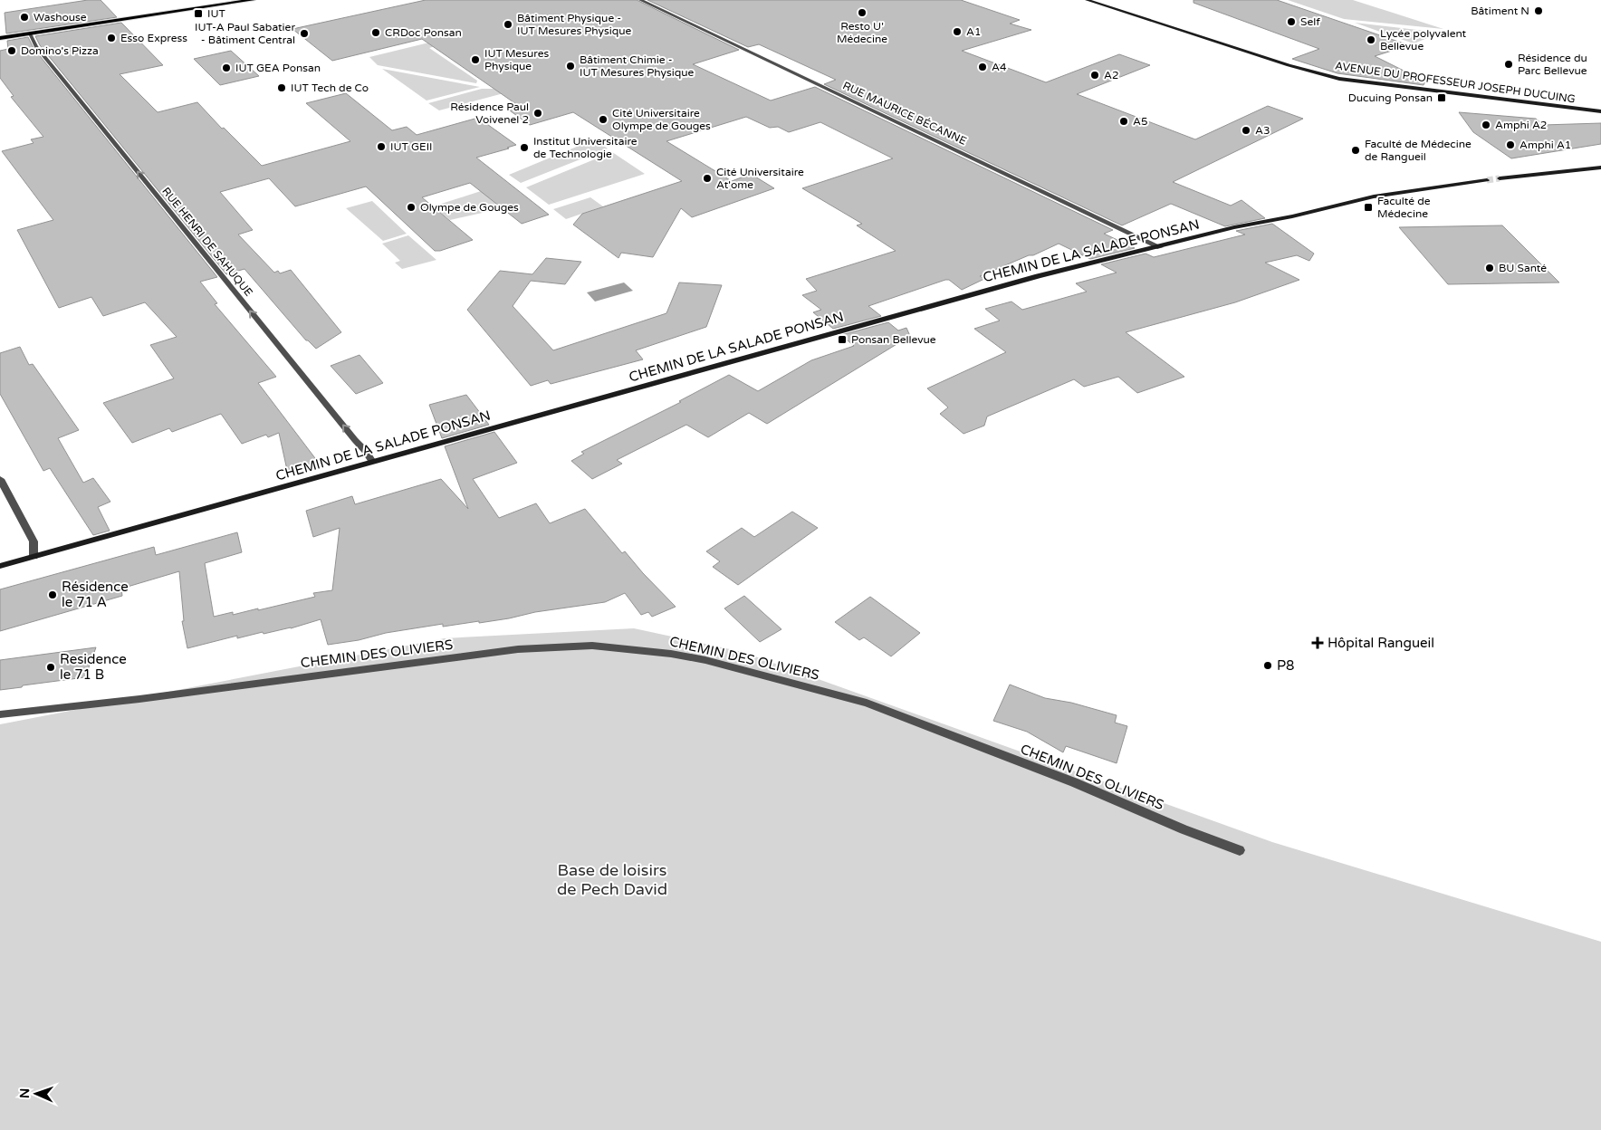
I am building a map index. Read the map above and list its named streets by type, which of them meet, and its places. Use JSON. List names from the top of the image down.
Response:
{
  "streets": {
    "street": [
      "AVENUE DU PROFESSEUR JOSEPH DUCUING",
      "RUE MAURICE BÉCANNE",
      "RUE HENRI DE SAHUQUE",
      "CHEMIN DE LA SALADE PONSAN",
      "CHEMIN DES OLIVIERS"
    ]
  },
  "crossings": [
    ["RUE MAURICE BÉCANNE", "CHEMIN DE LA SALADE PONSAN"],
    ["RUE HENRI DE SAHUQUE", "CHEMIN DE LA SALADE PONSAN"]
  ],
  "one_way": ["RUE HENRI DE SAHUQUE"],
  "parks": ["Base de loisirs de Pech David"],
  "places": {
    "other": [
      "Bâtiment N",
      "Resto U' Médecine",
      "Washouse",
      "Self",
      "Bâtiment Physique - IUT Mesures Physique",
      "A1",
      "CRDoc Ponsan",
      "IUT-A Paul Sabatier - Bâtiment Central",
      "Esso Express",
      "Lycée polyvalent Bellevue",
      "Domino's Pizza",
      "IUT Mesures Physique",
      "Résidence du Parc Bellevue",
      "Bâtiment Chimie - IUT Mesures Physique",
      "A4",
      "IUT GEA Ponsan",
      "A2",
      "IUT Tech de Co",
      "Résidence Paul Voivenel 2",
      "Cité Universitaire Olympe de Gouges",
      "A5",
      "Amphi A2",
      "A3",
      "Amphi A1",
      "IUT GEII",
      "Institut Universitaire de Technologie",
      "Faculté de Médecine de Rangueil",
      "Cité Universitaire At'ome",
      "Olympe de Gouges",
      "BU Santé",
      "Résidence le 71 A",
      "P8",
      "Residence le 71 B"
    ],
    "transit": [
      "IUT",
      "Ducuing Ponsan",
      "Faculté de Médecine",
      "Ponsan Bellevue"
    ],
    "health": ["Hôpital Rangueil"]
  },
  "north": "left"
}
